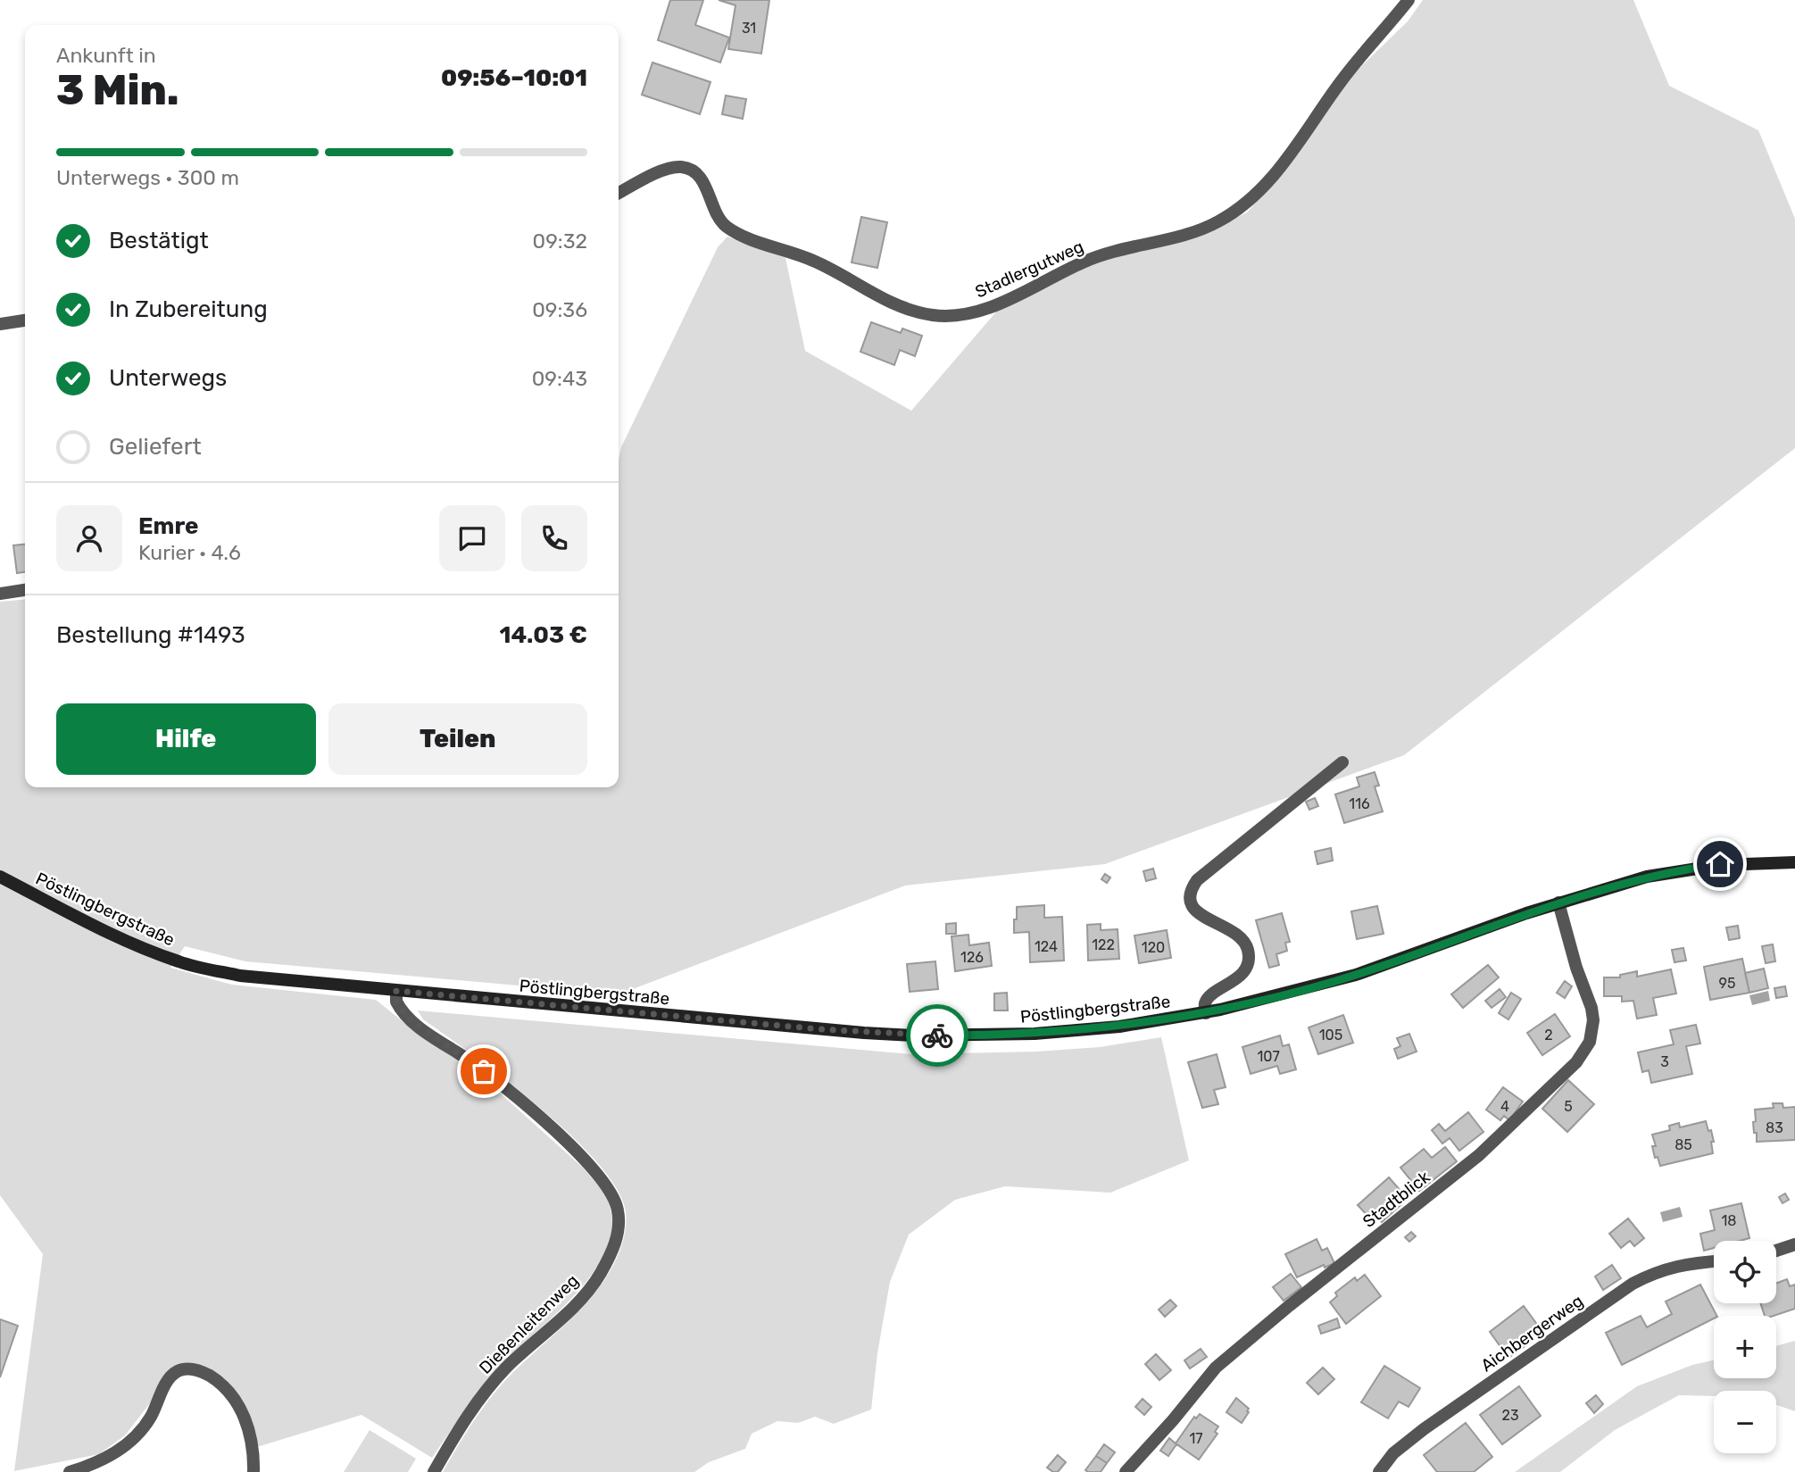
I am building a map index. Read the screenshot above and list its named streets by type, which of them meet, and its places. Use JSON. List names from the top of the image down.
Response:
{
  "streets": {
    "main road": ["Pöstlingbergstraße"],
    "street": [
      "Stadlergutweg",
      "Stadtblick",
      "Dießenleitenweg",
      "Aichbergerweg"
    ]
  },
  "crossings": [
    ["Pöstlingbergstraße", "Stadtblick"],
    ["Pöstlingbergstraße", "Dießenleitenweg"]
  ],
  "house_numbers": [
    "31",
    "116",
    "122",
    "124",
    "120",
    "126",
    "95",
    "105",
    "2",
    "107",
    "3",
    "4",
    "5",
    "83",
    "85",
    "18",
    "23",
    "17"
  ],
  "page": {
    "heading": ["3 Min.", "Ankunft in", "09:56–10:01"],
    "panel": [
      "Emre",
      "Kurier · 4.6",
      "Bestellung #1493",
      "14.03 €"
    ],
    "bar": "Unterwegs · 300 m",
    "list": [
      ["Bestätigt", "09:32"],
      ["In Zubereitung", "09:36"],
      ["Unterwegs", "09:43"],
      "Geliefert"
    ],
    "buttons": ["Hilfe", "Teilen"],
    "map_buttons": ["+", "−"]
  }
}
